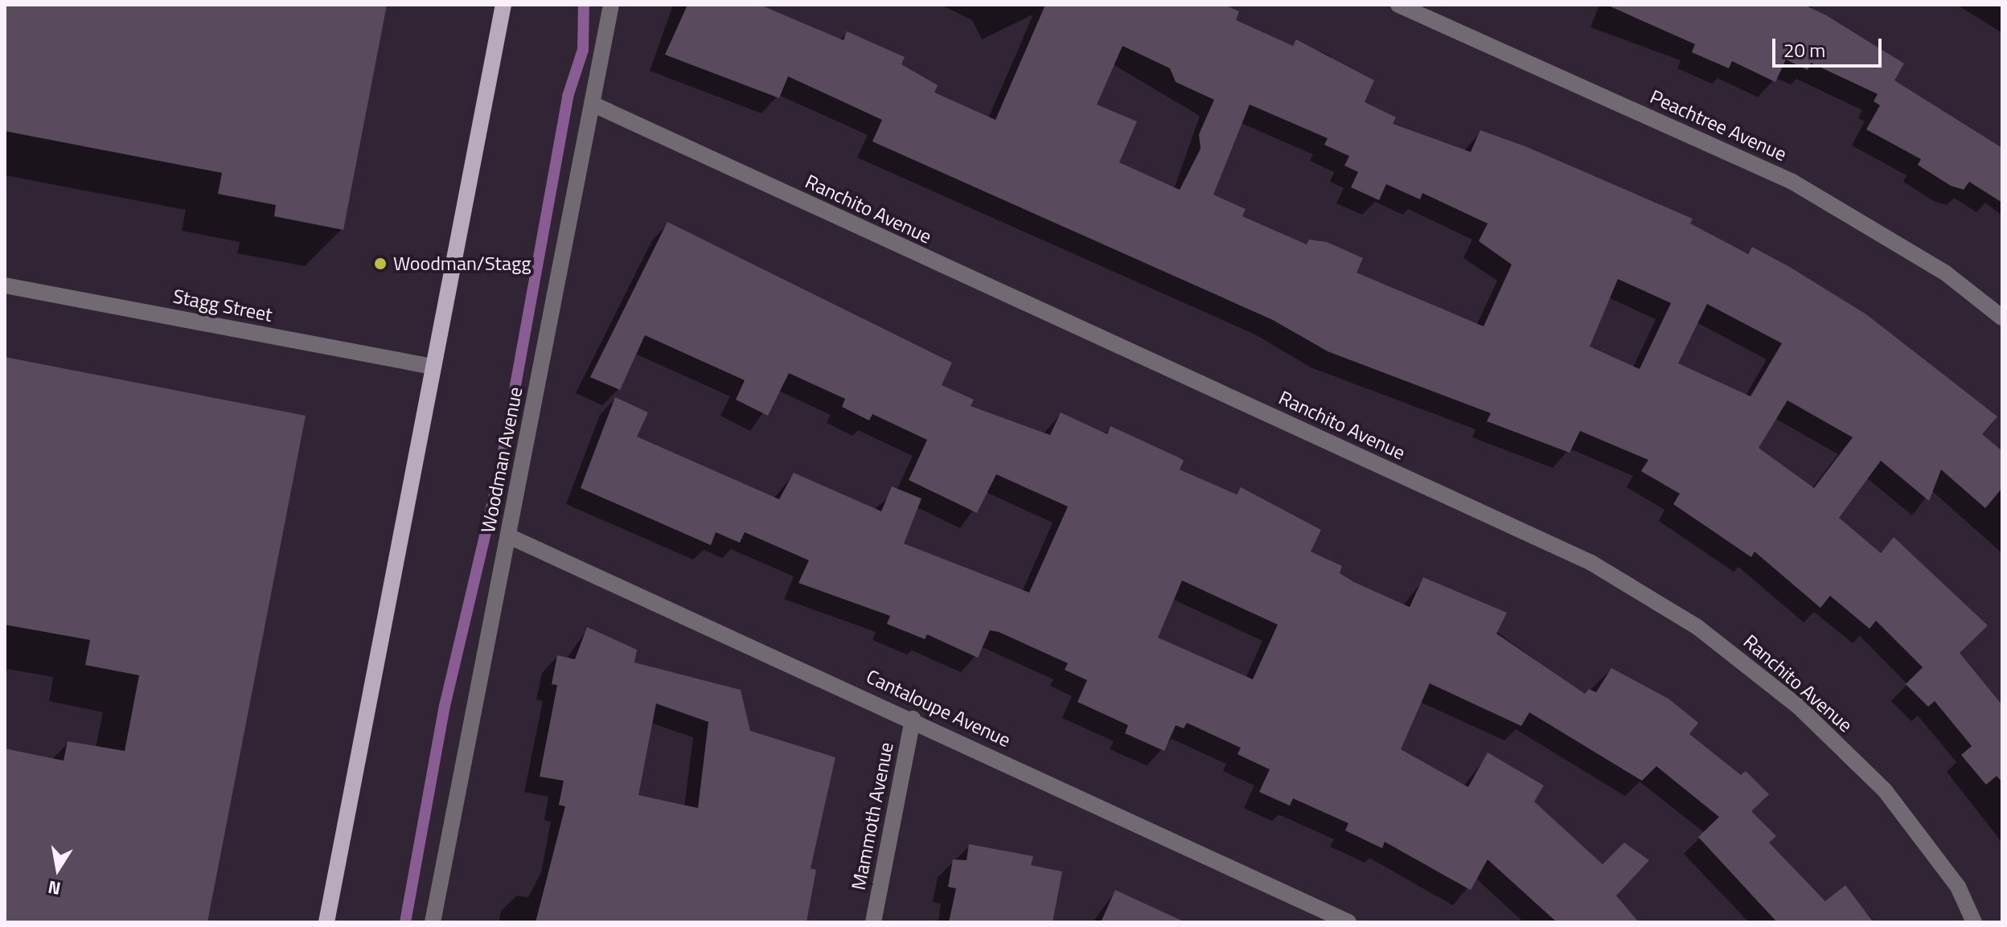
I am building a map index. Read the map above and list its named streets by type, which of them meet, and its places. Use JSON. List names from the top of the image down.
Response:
{
  "streets": {
    "street": [
      "Peachtree Avenue",
      "Ranchito Avenue",
      "Stagg Street",
      "Woodman Avenue",
      "Cantaloupe Avenue",
      "Mammoth Avenue"
    ]
  },
  "crossings": [
    ["Ranchito Avenue", "Woodman Avenue"],
    ["Woodman Avenue", "Cantaloupe Avenue"],
    ["Cantaloupe Avenue", "Mammoth Avenue"]
  ],
  "places": ["Woodman/Stagg"],
  "scale_bar": "20 m",
  "north": "bottom"
}
